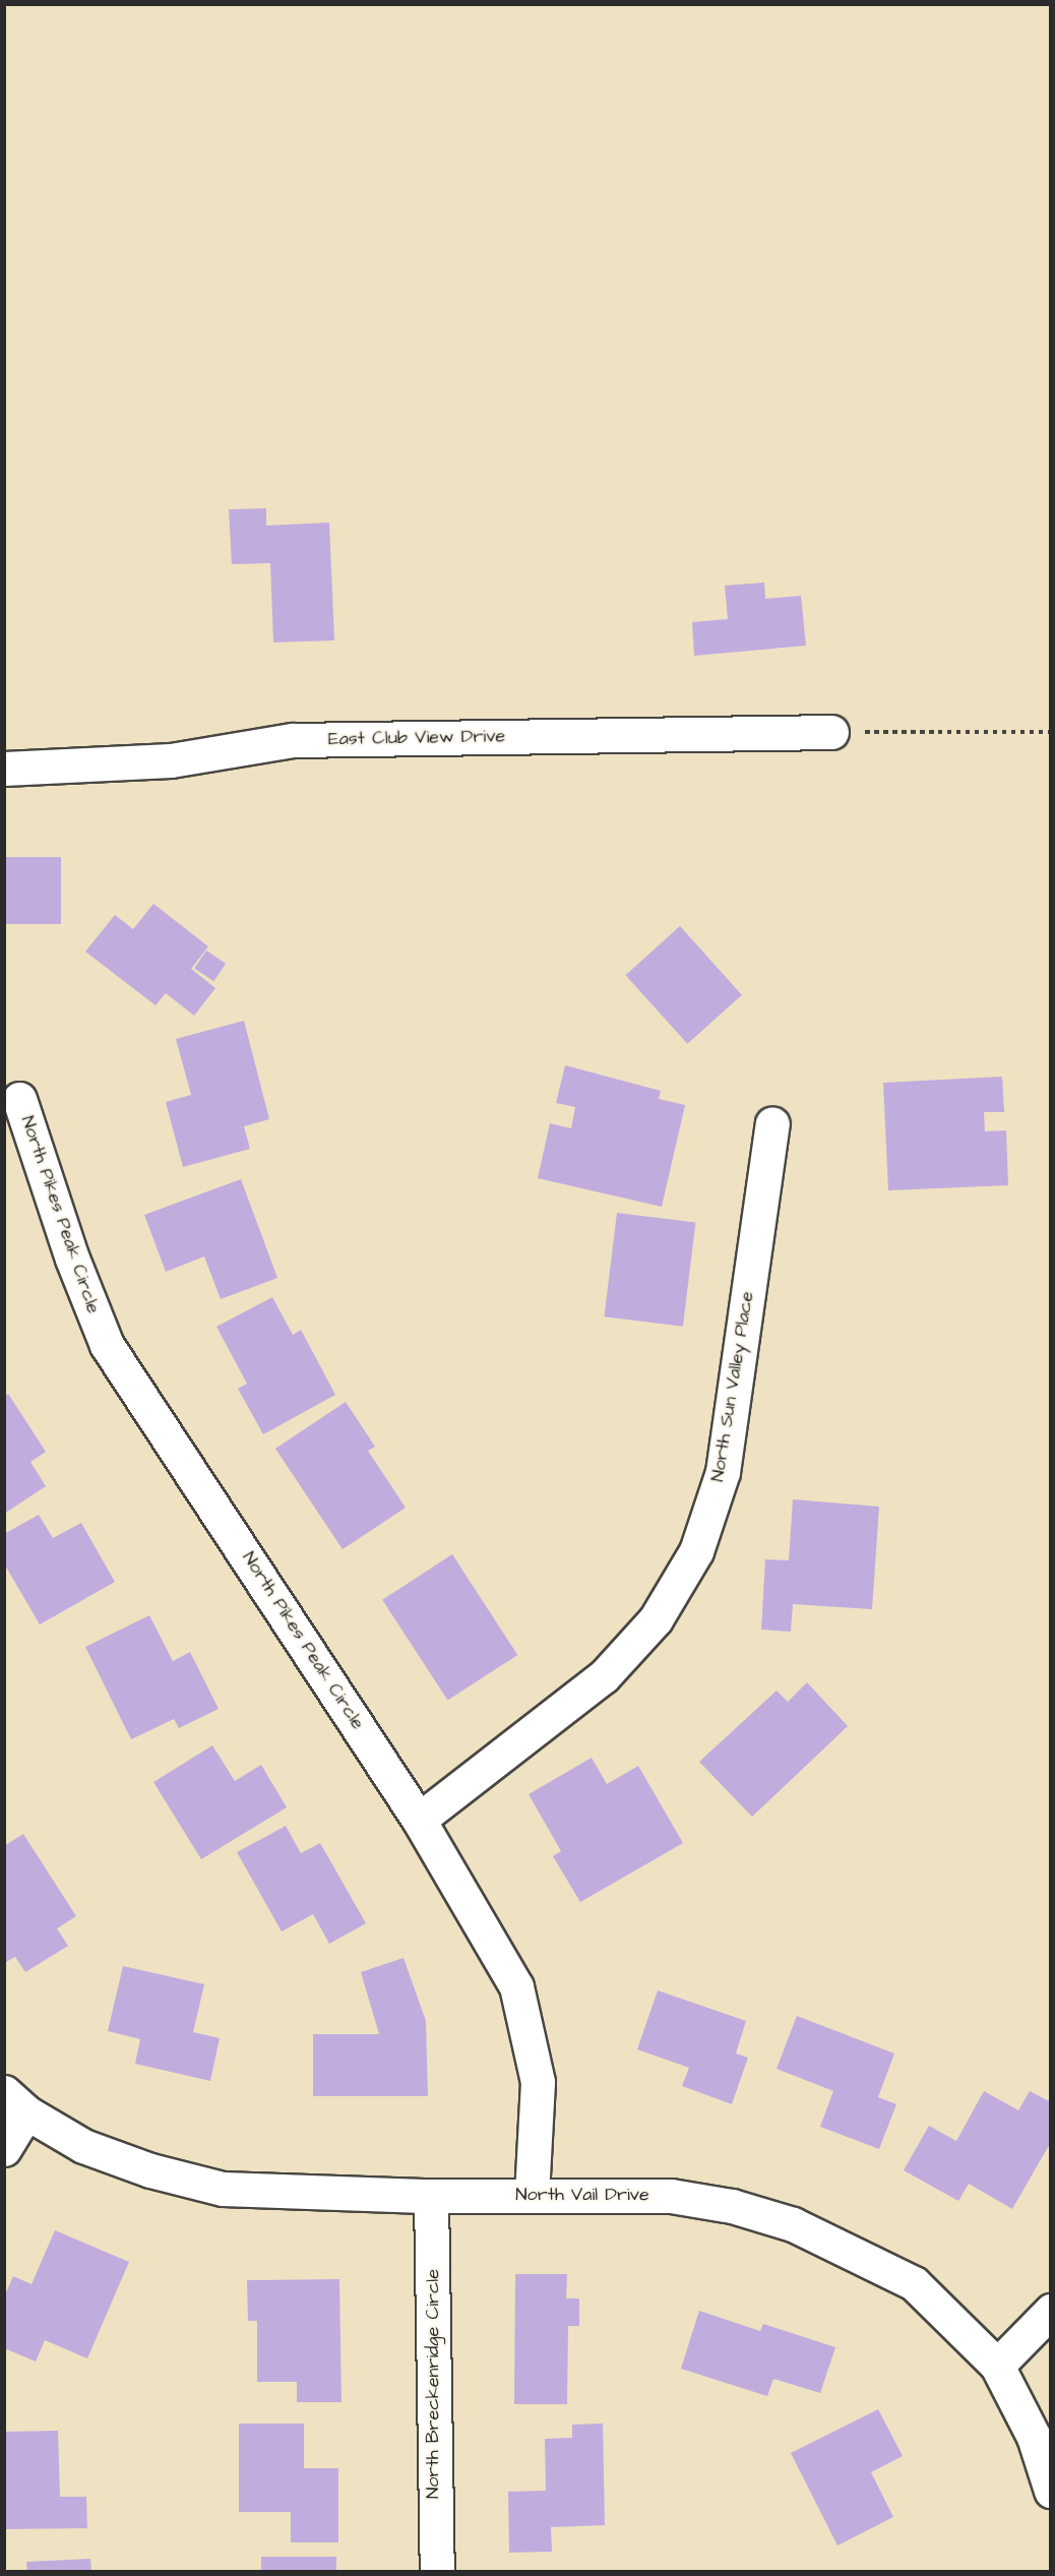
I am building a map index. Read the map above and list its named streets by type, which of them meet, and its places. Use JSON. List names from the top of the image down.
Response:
{
  "streets": {
    "street": [
      "East Club View Drive",
      "North Pikes Peak Circle",
      "North Sun Valley Place",
      "North Vail Drive",
      "North Breckenridge Circle"
    ]
  },
  "crossings": [
    ["North Pikes Peak Circle", "North Sun Valley Place"],
    ["North Pikes Peak Circle", "North Vail Drive"],
    ["North Vail Drive", "North Breckenridge Circle"]
  ]
}
